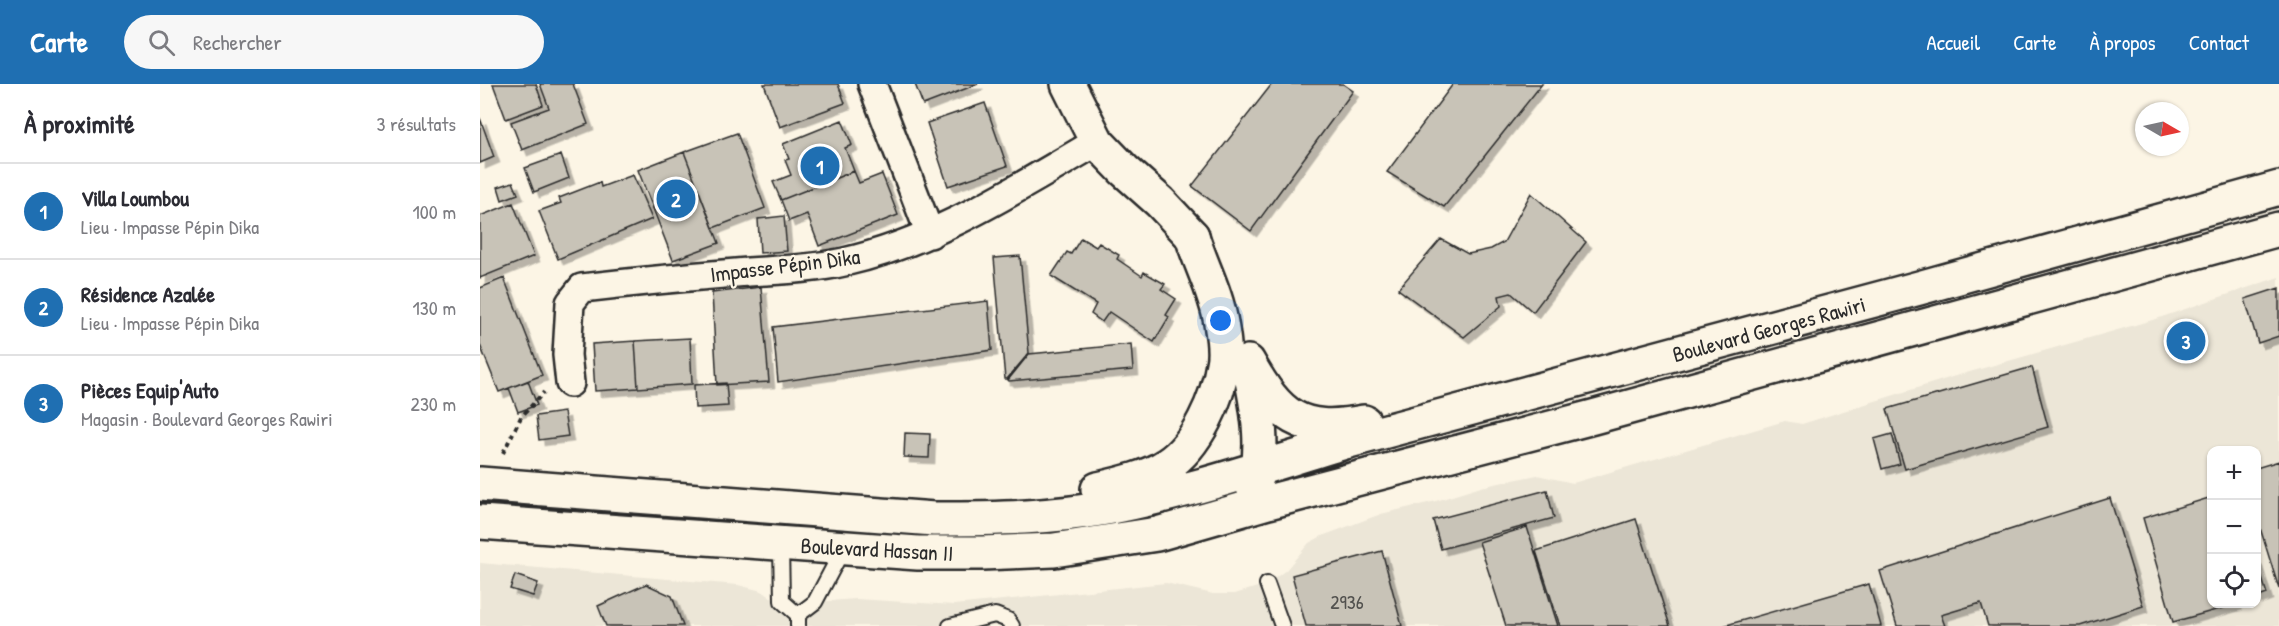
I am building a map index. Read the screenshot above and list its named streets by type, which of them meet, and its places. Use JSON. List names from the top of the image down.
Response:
{
  "streets": {
    "main road": ["Boulevard Georges Rawiri", "Boulevard Hassan II"],
    "street": ["Impasse Pépin Dika"]
  },
  "crossings": [
    ["Boulevard Georges Rawiri", "Boulevard Hassan II"]
  ],
  "house_numbers": ["2936"],
  "north": "right",
  "page": {
    "header": "Carte",
    "search": "Rechercher",
    "nav": [
      "Accueil",
      "Carte",
      "À propos",
      "Contact"
    ],
    "heading": ["À proximité", "3 résultats"],
    "pins": ["1", "2", "3"],
    "list": [
      {
        "mark": "1",
        "name": "Villa Loumbou",
        "note": "Lieu · Impasse Pépin Dika",
        "value": "100 m"
      },
      {
        "mark": "2",
        "name": "Résidence Azalée",
        "note": "Lieu · Impasse Pépin Dika",
        "value": "130 m"
      },
      {
        "mark": "3",
        "name": "Pièces Equip'Auto",
        "note": "Magasin · Boulevard Georges Rawiri",
        "value": "230 m"
      }
    ],
    "map_buttons": ["+", "−"]
  }
}
